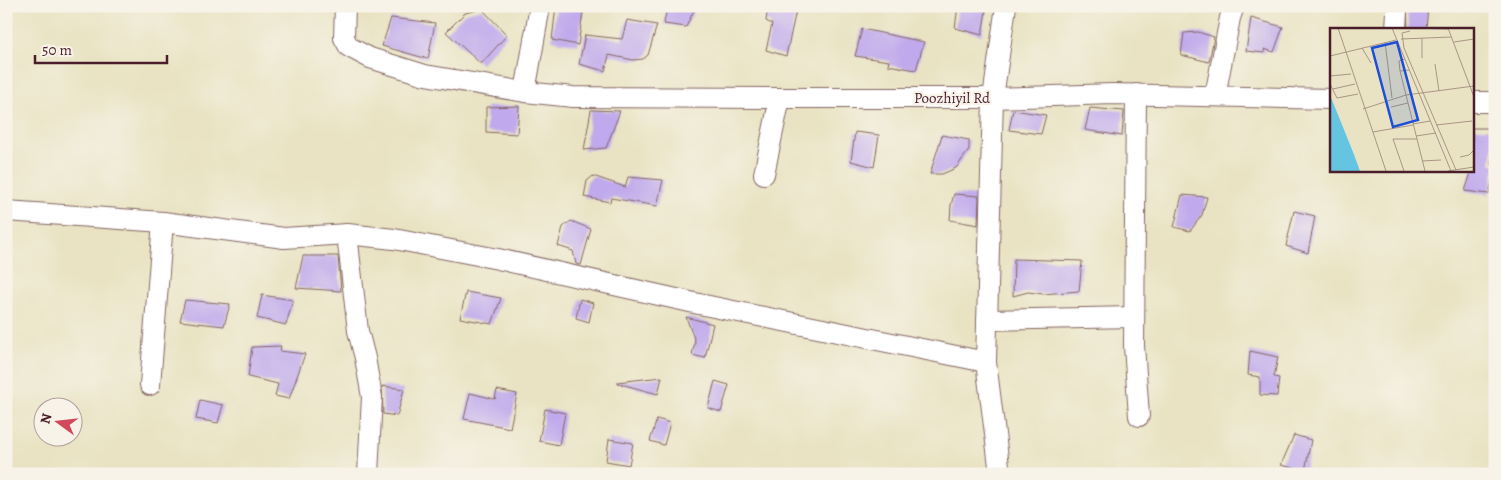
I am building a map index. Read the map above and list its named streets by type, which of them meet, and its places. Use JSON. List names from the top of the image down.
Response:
{
  "streets": {
    "street": ["Poozhiyil Rd"]
  },
  "scale_bar": "50 m",
  "north": "left"
}
